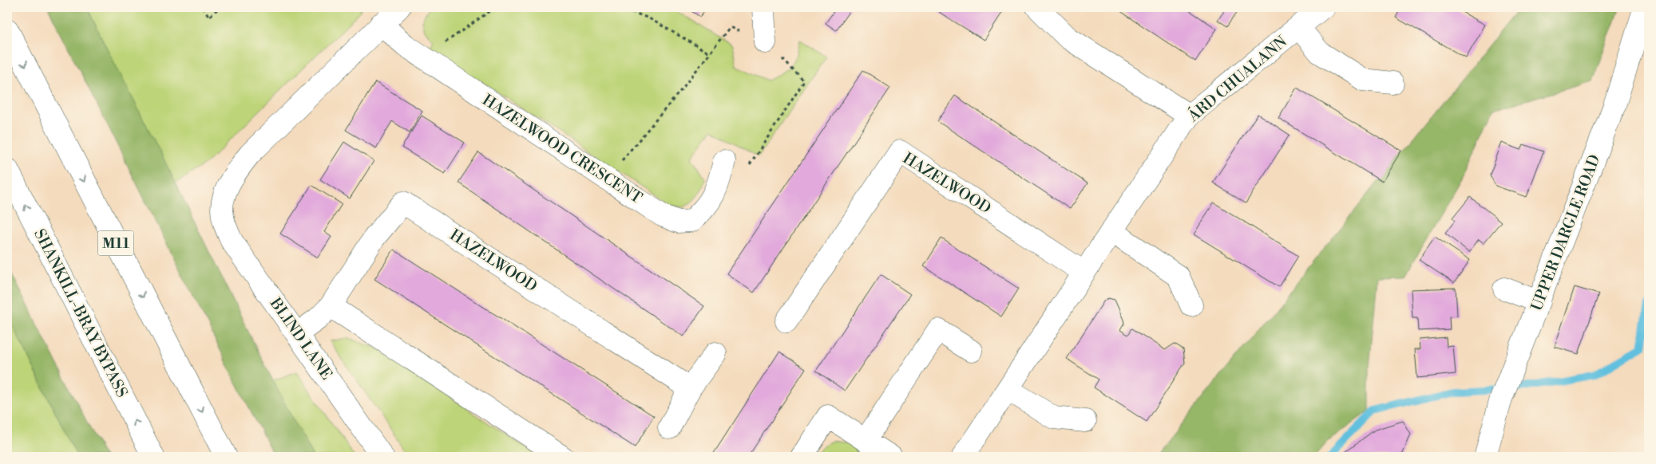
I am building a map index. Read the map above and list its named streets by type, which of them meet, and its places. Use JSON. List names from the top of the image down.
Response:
{
  "streets": {
    "main road": [
      "ÁRD CHUALANN",
      "HAZELWOOD CRESCENT",
      "HAZELWOOD",
      "UPPER DARGLE ROAD",
      "M11",
      "SHANKILL-BRAY BYPASS",
      "BLIND LANE"
    ]
  },
  "crossings": [
    ["ÁRD CHUALANN", "HAZELWOOD"],
    ["HAZELWOOD CRESCENT", "BLIND LANE"],
    ["HAZELWOOD", "BLIND LANE"]
  ]
}
